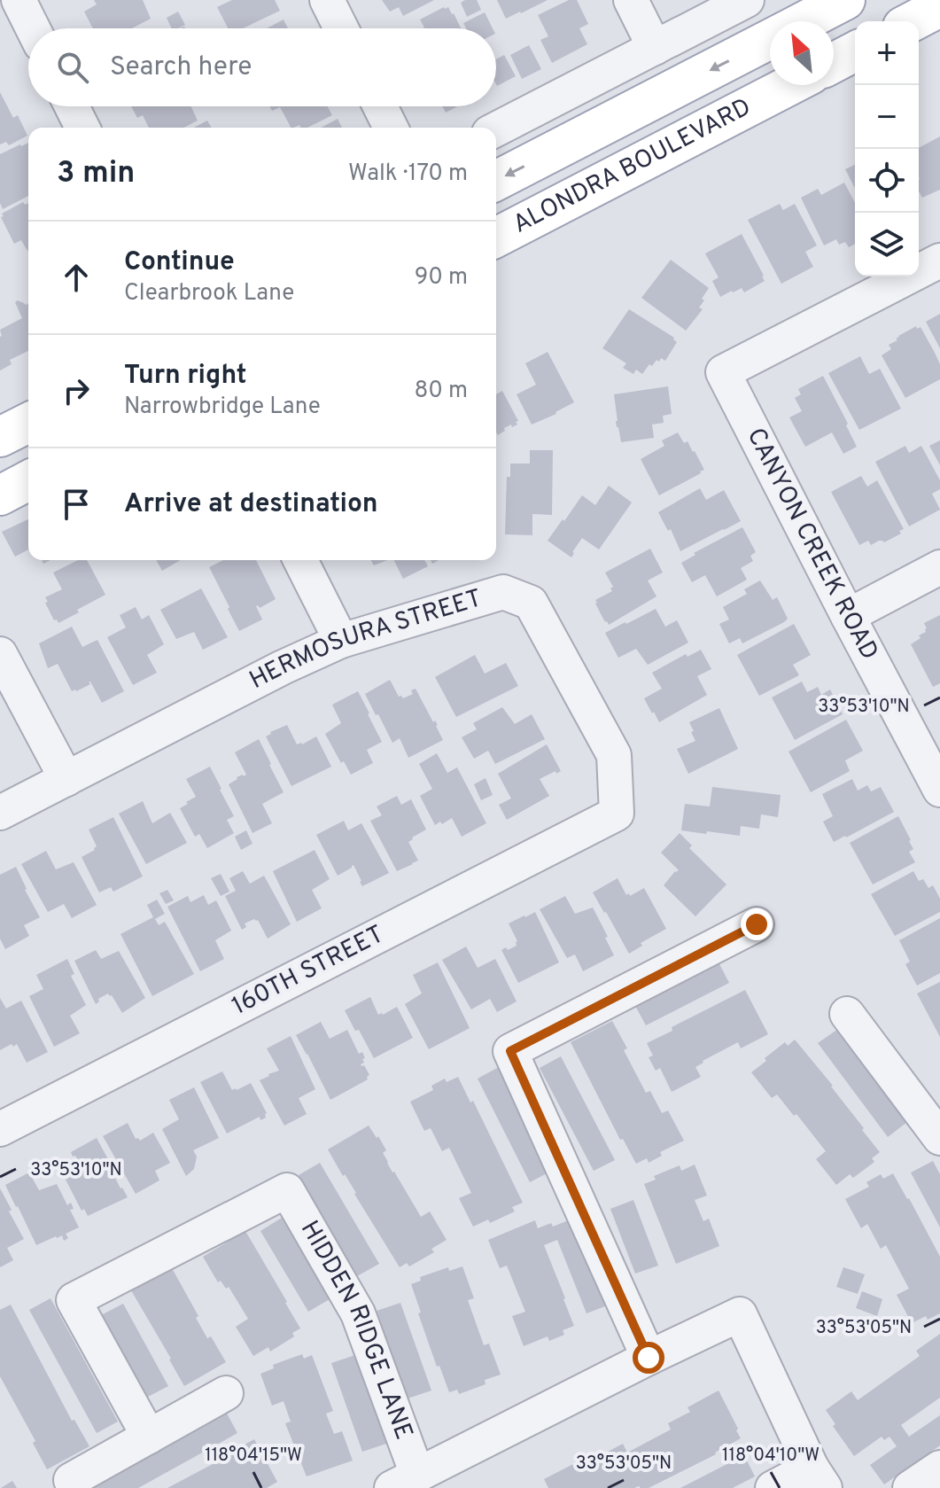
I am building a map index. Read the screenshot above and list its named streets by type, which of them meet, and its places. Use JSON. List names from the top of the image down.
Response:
{
  "streets": {
    "main road": ["ALONDRA BOULEVARD"],
    "street": [
      "CANYON CREEK ROAD",
      "HERMOSURA STREET",
      "160TH STREET",
      "HIDDEN RIDGE LANE"
    ]
  },
  "crossings": [
    ["HERMOSURA STREET", "160TH STREET"]
  ],
  "north": "top left",
  "page": {
    "map_buttons": ["+", "−"],
    "search": "Search here",
    "heading": ["3 min", "Walk · 170 m"],
    "list": [
      ["Continue", "Clearbrook Lane", "90 m"],
      ["Turn right", "Narrowbridge Lane", "80 m"],
      "Arrive at destination"
    ]
  },
  "coordinates": [
    "33°53'10\"N",
    "33°53'05\"N",
    "118°04'15\"W",
    "118°04'10\"W"
  ]
}
